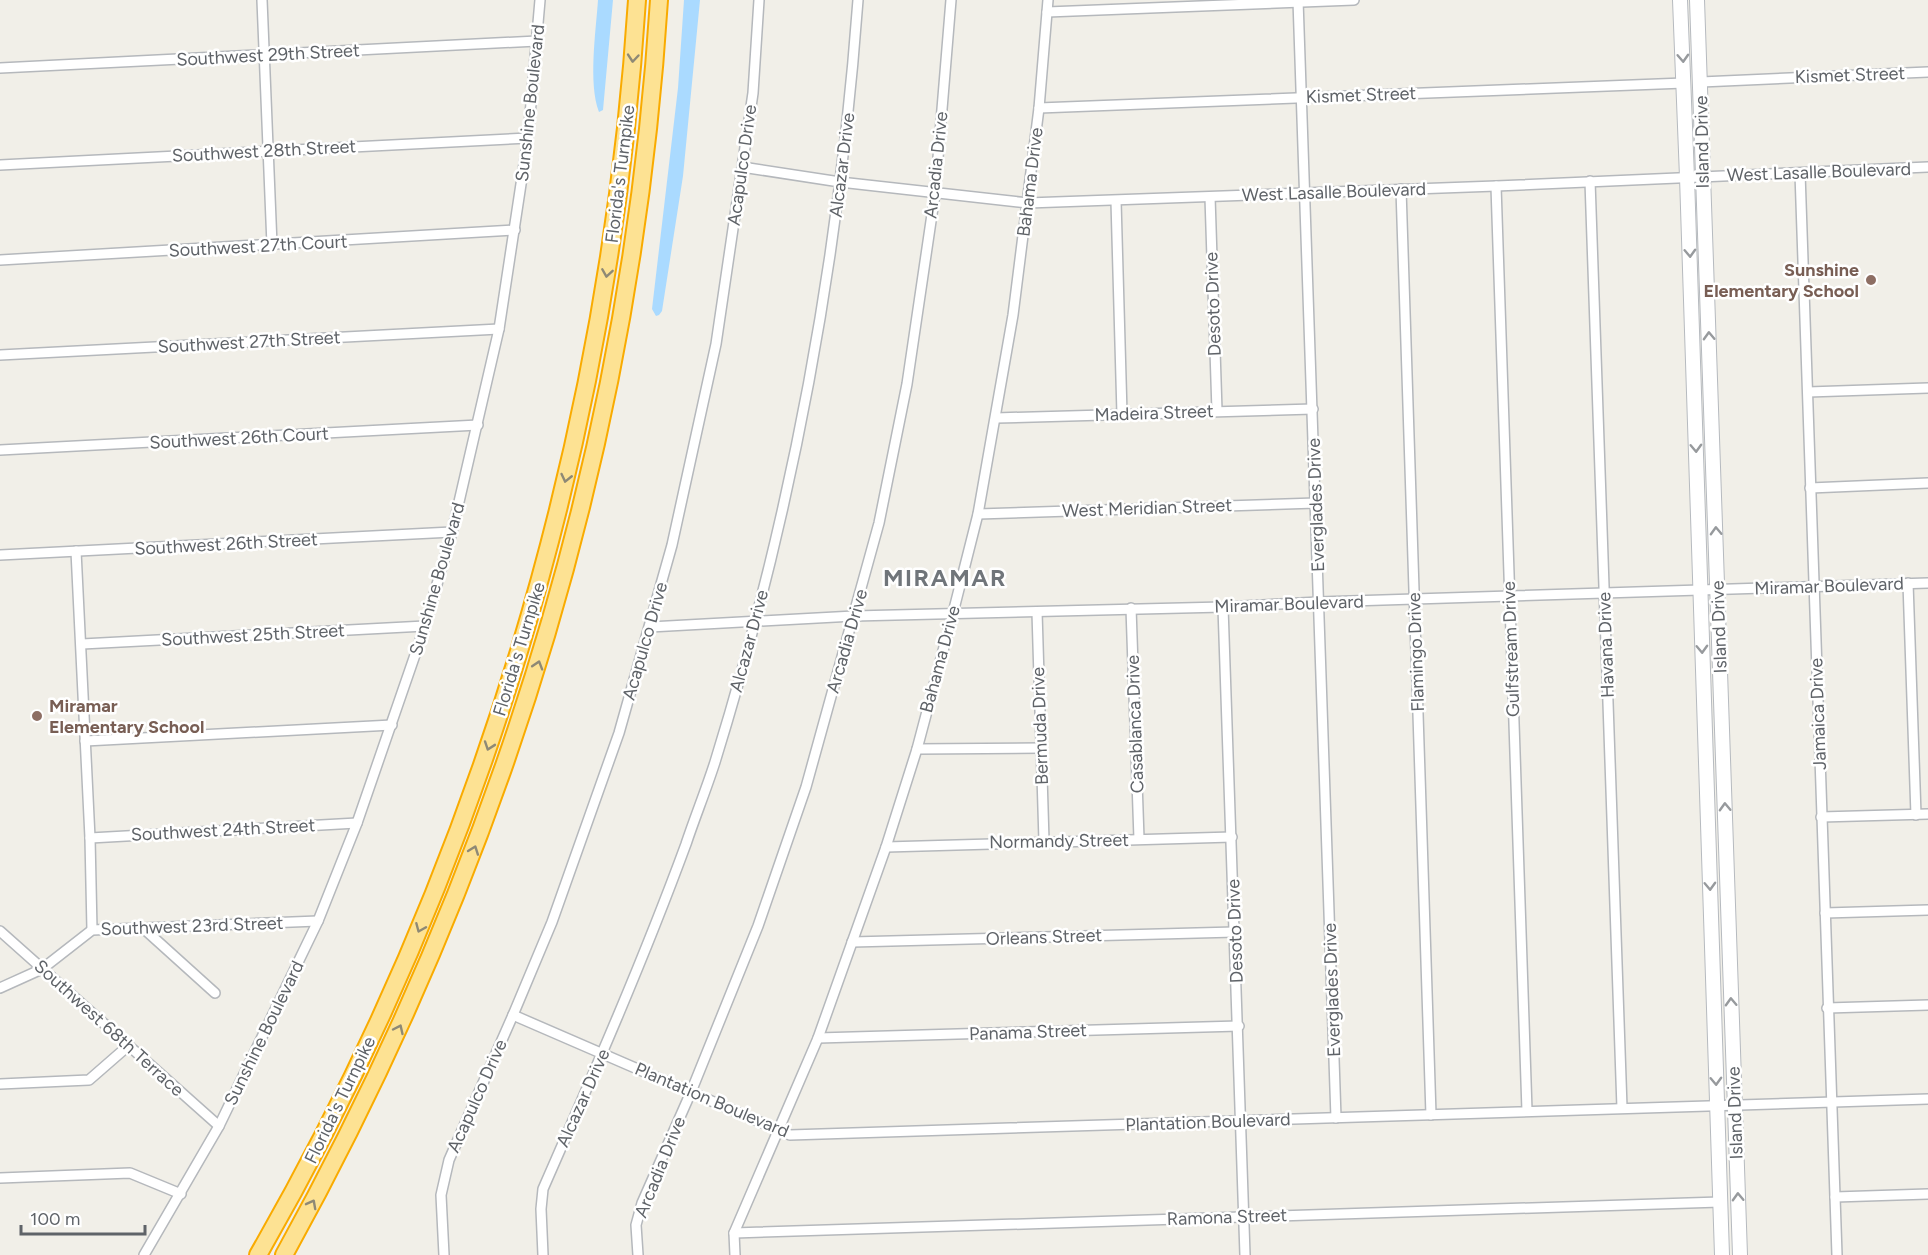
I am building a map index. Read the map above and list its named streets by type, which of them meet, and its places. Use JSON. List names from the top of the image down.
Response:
{
  "streets": {
    "highway": ["Florida's Turnpike"],
    "street": [
      "Southwest 29th Street",
      "Kismet Street",
      "Sunshine Boulevard",
      "Island Drive",
      "Southwest 28th Street",
      "Acapulco Drive",
      "Alcazar Drive",
      "Arcadia Drive",
      "West Lasalle Boulevard",
      "Bahama Drive",
      "Southwest 27th Court",
      "Desoto Drive",
      "Southwest 27th Street",
      "Madeira Street",
      "Southwest 26th Court",
      "Everglades Drive",
      "West Meridian Street",
      "Southwest 26th Street",
      "Miramar Boulevard",
      "Southwest 25th Street",
      "Havana Drive",
      "Gulfstream Drive",
      "Flamingo Drive",
      "Jamaica Drive",
      "Casablanca Drive",
      "Bermuda Drive",
      "Southwest 24th Street",
      "Normandy Street",
      "Southwest 23rd Street",
      "Orleans Street",
      "Southwest 68th Terrace",
      "Panama Street",
      "Plantation Boulevard",
      "Ramona Street"
    ]
  },
  "crossings": [
    ["Southwest 29th Street", "Sunshine Boulevard"],
    ["Kismet Street", "Island Drive"],
    ["Kismet Street", "Bahama Drive"],
    ["Kismet Street", "Everglades Drive"],
    ["Sunshine Boulevard", "Southwest 28th Street"],
    ["Sunshine Boulevard", "Southwest 27th Court"],
    ["Sunshine Boulevard", "Southwest 27th Street"],
    ["Sunshine Boulevard", "Southwest 26th Court"],
    ["Sunshine Boulevard", "Southwest 26th Street"],
    ["Sunshine Boulevard", "Southwest 25th Street"],
    ["Sunshine Boulevard", "Southwest 24th Street"],
    ["Sunshine Boulevard", "Southwest 23rd Street"],
    ["Sunshine Boulevard", "Southwest 68th Terrace"],
    ["Island Drive", "West Lasalle Boulevard"],
    ["Island Drive", "Miramar Boulevard"],
    ["Island Drive", "Plantation Boulevard"],
    ["Island Drive", "Ramona Street"],
    ["Acapulco Drive", "West Lasalle Boulevard"],
    ["Acapulco Drive", "Miramar Boulevard"],
    ["Acapulco Drive", "Plantation Boulevard"],
    ["Alcazar Drive", "West Lasalle Boulevard"],
    ["Alcazar Drive", "Miramar Boulevard"],
    ["Alcazar Drive", "Plantation Boulevard"],
    ["Arcadia Drive", "West Lasalle Boulevard"],
    ["Arcadia Drive", "Miramar Boulevard"],
    ["Arcadia Drive", "Plantation Boulevard"],
    ["West Lasalle Boulevard", "Bahama Drive"],
    ["West Lasalle Boulevard", "Desoto Drive"],
    ["West Lasalle Boulevard", "Everglades Drive"],
    ["West Lasalle Boulevard", "Havana Drive"],
    ["West Lasalle Boulevard", "Gulfstream Drive"],
    ["West Lasalle Boulevard", "Flamingo Drive"],
    ["West Lasalle Boulevard", "Jamaica Drive"],
    ["Bahama Drive", "Madeira Street"],
    ["Bahama Drive", "West Meridian Street"],
    ["Bahama Drive", "Miramar Boulevard"],
    ["Bahama Drive", "Normandy Street"],
    ["Bahama Drive", "Orleans Street"],
    ["Bahama Drive", "Panama Street"],
    ["Bahama Drive", "Plantation Boulevard"],
    ["Bahama Drive", "Ramona Street"],
    ["Desoto Drive", "Madeira Street"],
    ["Desoto Drive", "Miramar Boulevard"],
    ["Desoto Drive", "Normandy Street"],
    ["Desoto Drive", "Orleans Street"],
    ["Desoto Drive", "Panama Street"],
    ["Desoto Drive", "Plantation Boulevard"],
    ["Desoto Drive", "Ramona Street"],
    ["Madeira Street", "Everglades Drive"],
    ["Everglades Drive", "West Meridian Street"],
    ["Everglades Drive", "Miramar Boulevard"],
    ["Everglades Drive", "Plantation Boulevard"],
    ["Miramar Boulevard", "Havana Drive"],
    ["Miramar Boulevard", "Gulfstream Drive"],
    ["Miramar Boulevard", "Flamingo Drive"],
    ["Miramar Boulevard", "Jamaica Drive"],
    ["Miramar Boulevard", "Casablanca Drive"],
    ["Miramar Boulevard", "Bermuda Drive"],
    ["Havana Drive", "Plantation Boulevard"],
    ["Gulfstream Drive", "Plantation Boulevard"],
    ["Flamingo Drive", "Plantation Boulevard"],
    ["Jamaica Drive", "Plantation Boulevard"],
    ["Casablanca Drive", "Normandy Street"],
    ["Bermuda Drive", "Normandy Street"],
    ["Southwest 23rd Street", "Southwest 68th Terrace"]
  ],
  "districts": ["MIRAMAR"],
  "places": ["Sunshine Elementary School", "Miramar Elementary School"],
  "scale_bar": "100 m"
}
